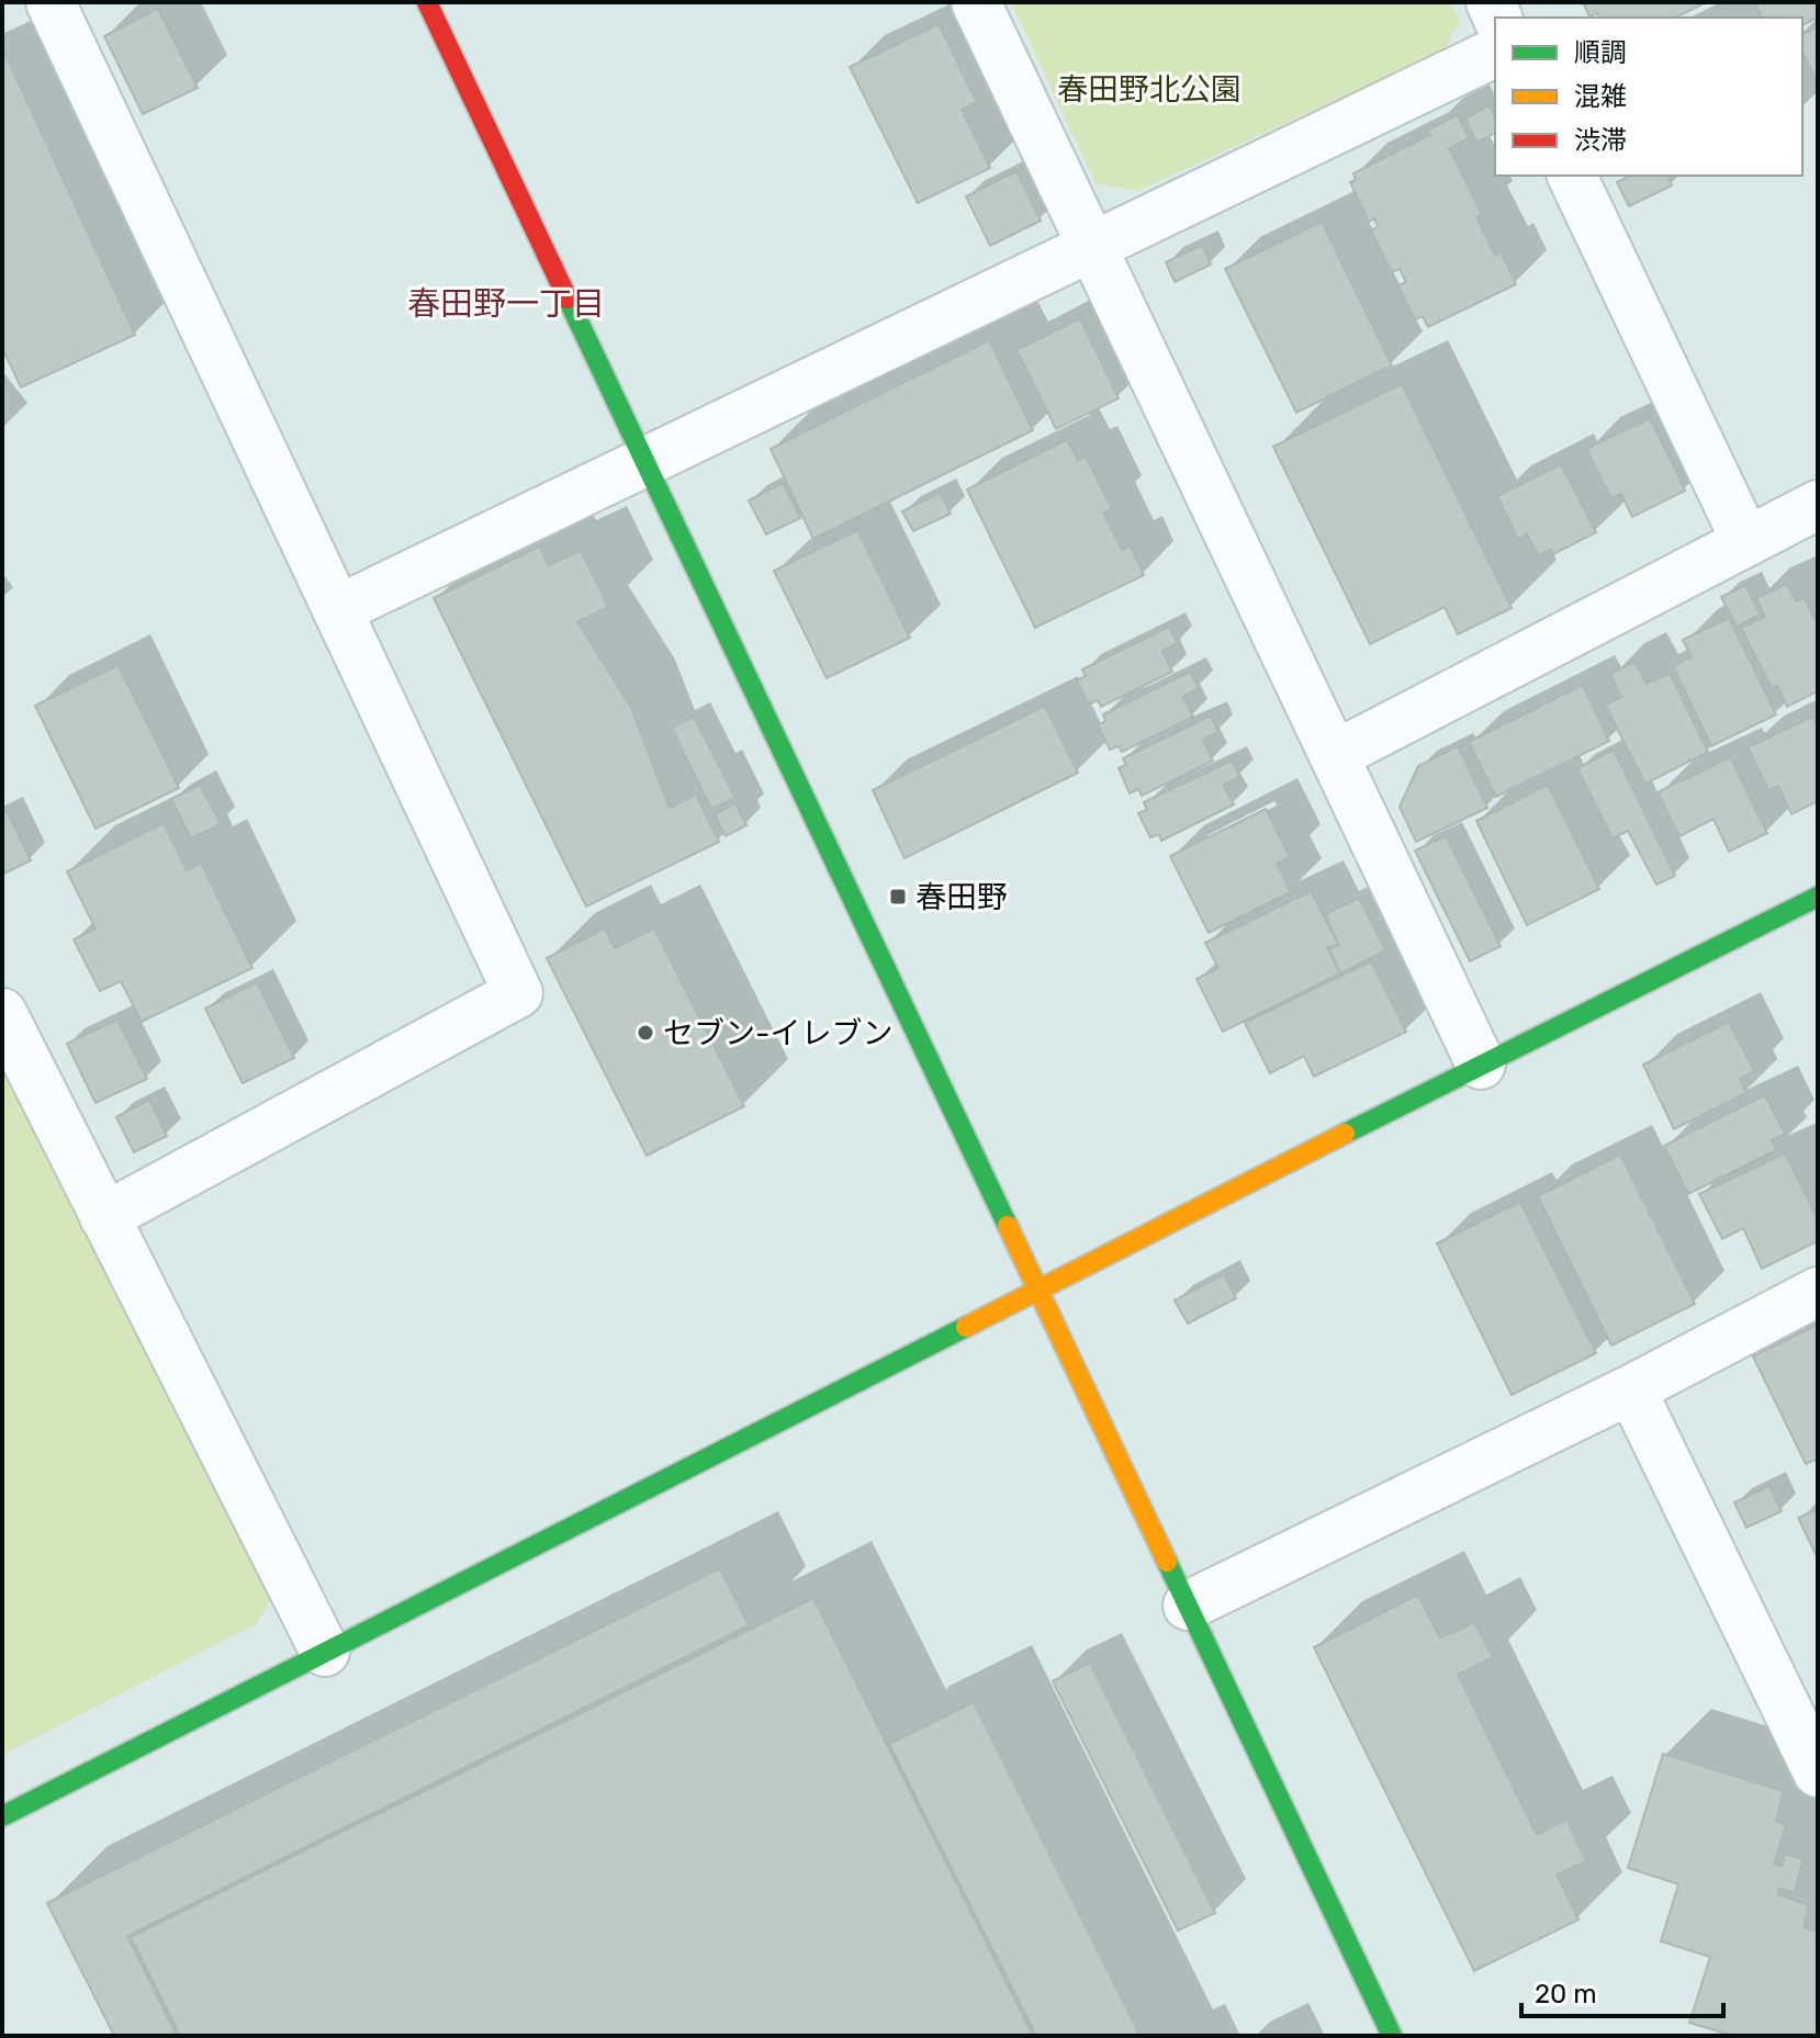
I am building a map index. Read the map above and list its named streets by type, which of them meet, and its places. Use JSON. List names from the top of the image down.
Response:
{
  "districts": ["春田野一丁目"],
  "parks": ["春田野北公園"],
  "places": {
    "transit": ["春田野"],
    "other": ["セブン-イレブン"]
  },
  "legend": ["順調", "混雑", "渋滞"],
  "scale_bar": "20 m"
}
